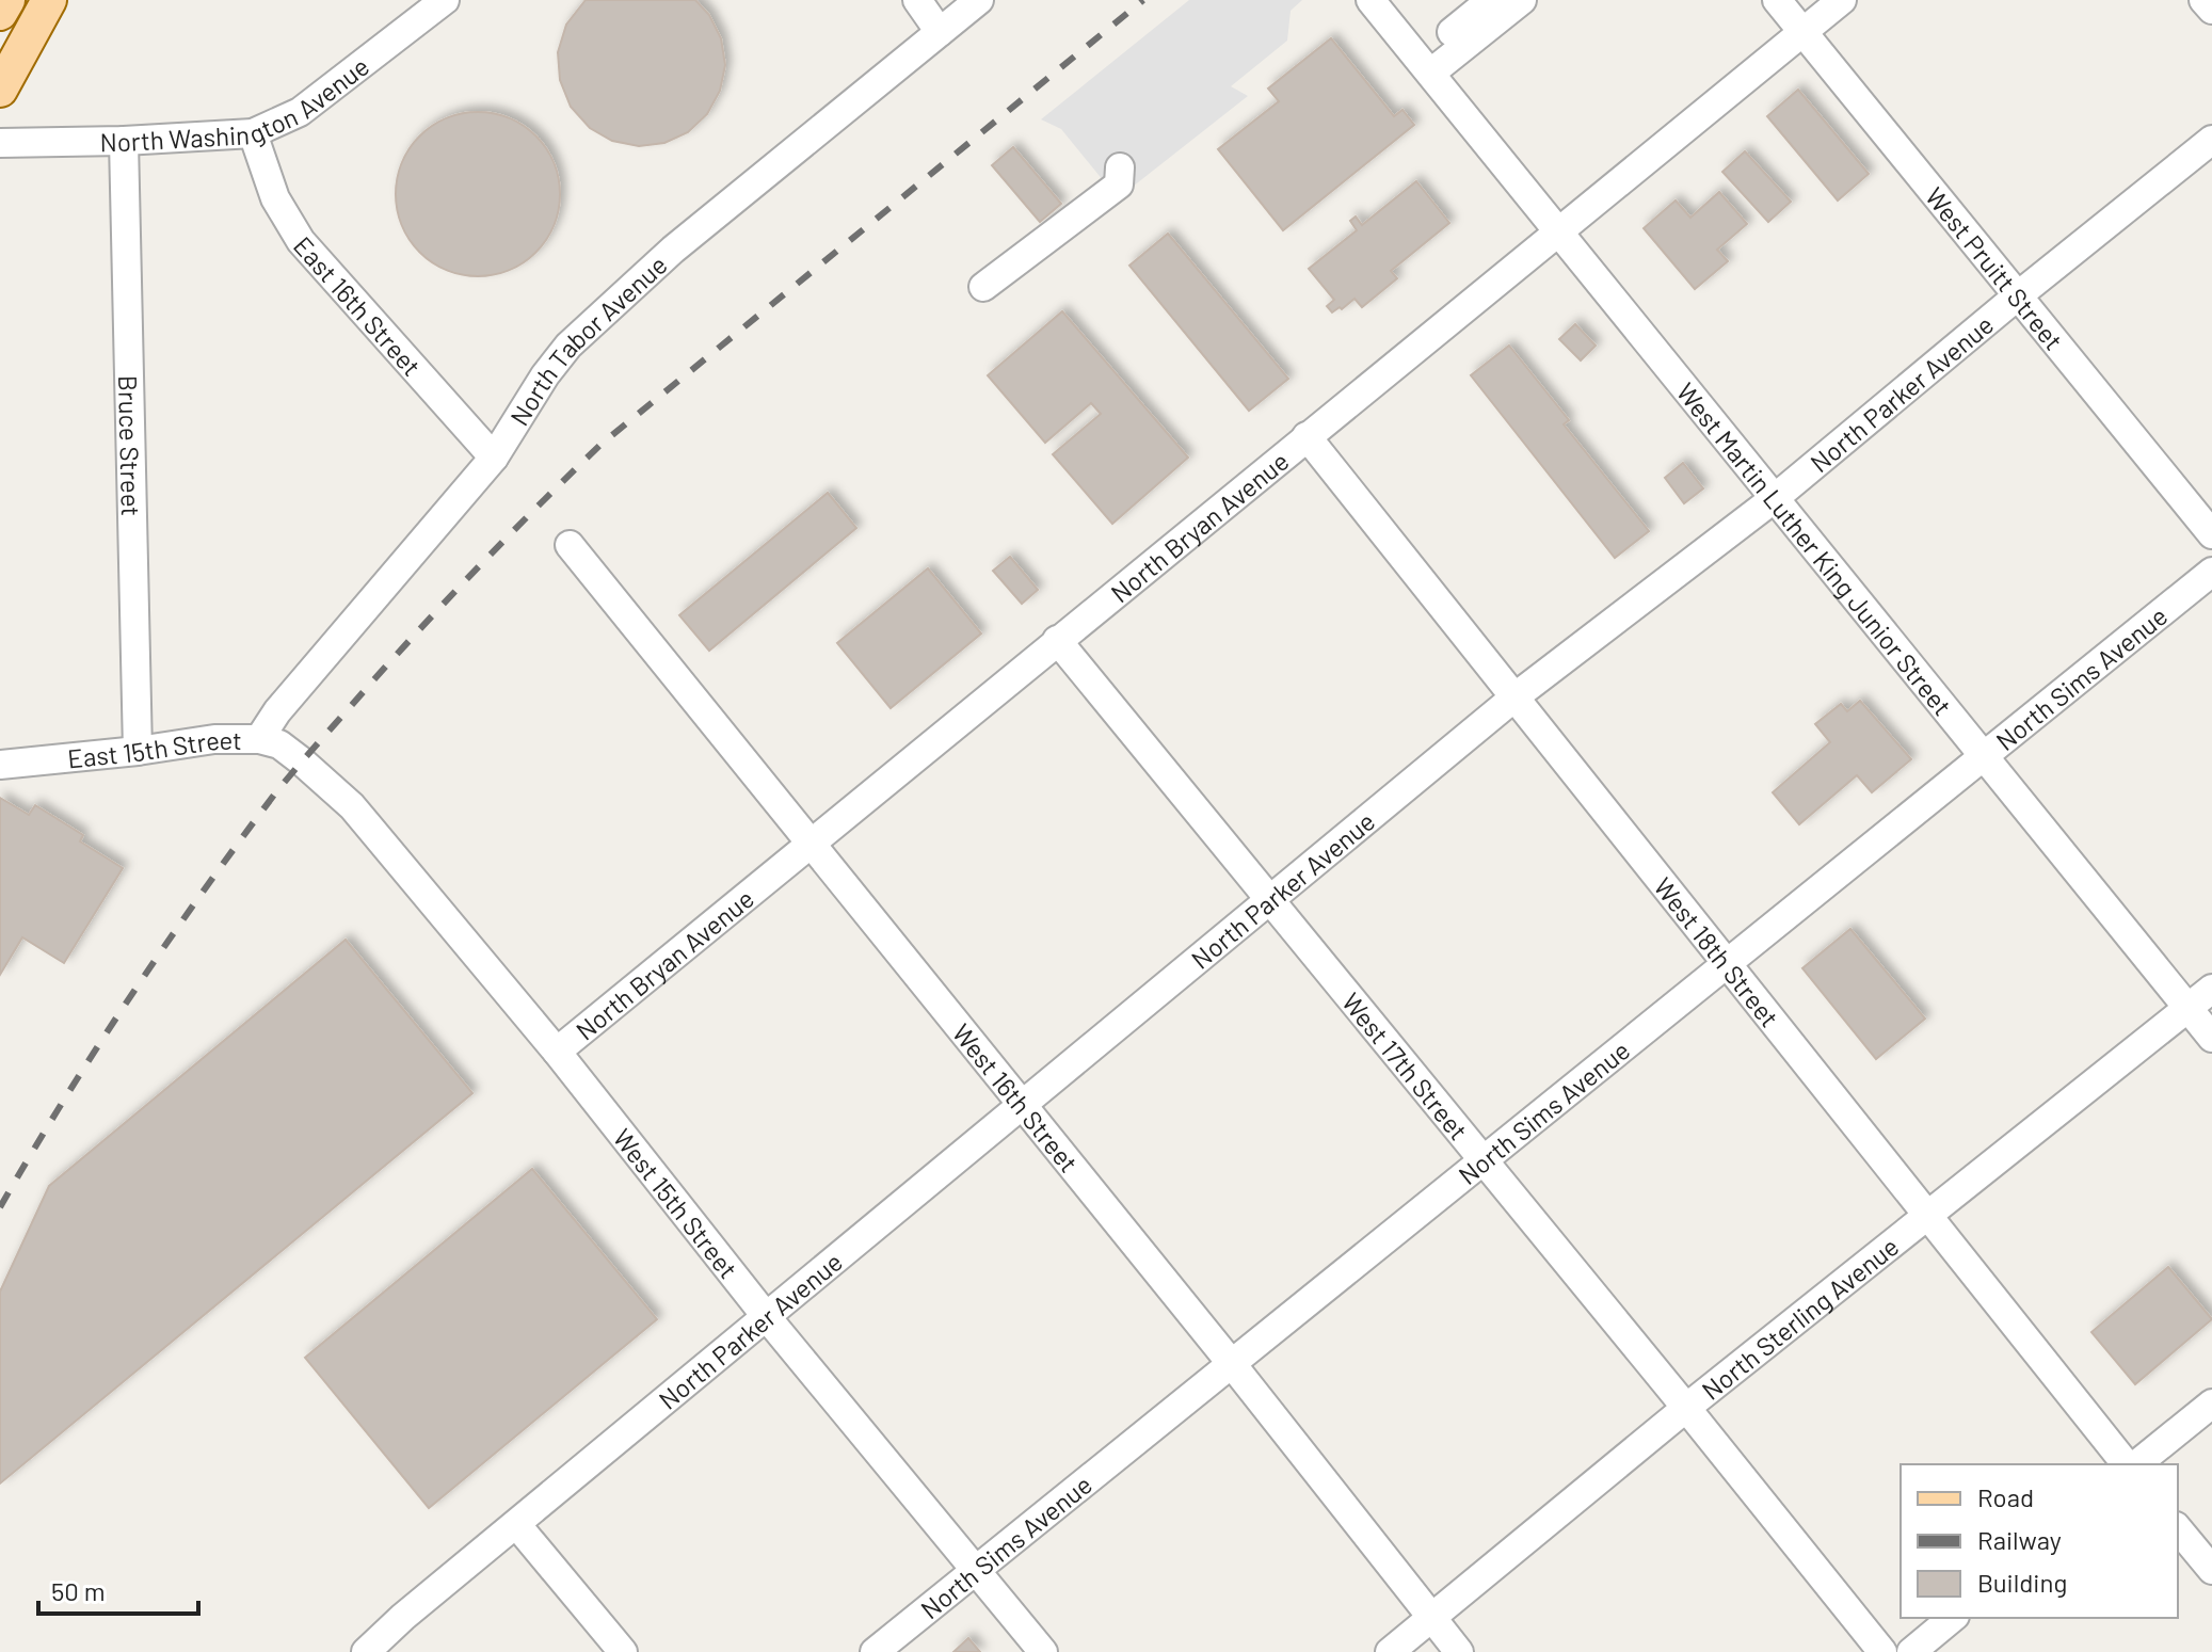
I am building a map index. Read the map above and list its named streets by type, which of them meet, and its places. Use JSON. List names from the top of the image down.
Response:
{
  "streets": {
    "street": [
      "North Washington Avenue",
      "West Pruitt Street",
      "East 16th Street",
      "North Tabor Avenue",
      "North Parker Avenue",
      "Bruce Street",
      "North Bryan Avenue",
      "West Martin Luther King Junior Street",
      "North Sims Avenue",
      "East 15th Street",
      "West 18th Street",
      "West 17th Street",
      "West 16th Street",
      "West 15th Street",
      "North Sterling Avenue"
    ]
  },
  "crossings": [
    ["North Washington Avenue", "East 16th Street"],
    ["North Washington Avenue", "Bruce Street"],
    ["West Pruitt Street", "North Parker Avenue"],
    ["West Pruitt Street", "North Bryan Avenue"],
    ["East 16th Street", "North Tabor Avenue"],
    ["North Tabor Avenue", "East 15th Street"],
    ["North Parker Avenue", "West Martin Luther King Junior Street"],
    ["North Parker Avenue", "West 18th Street"],
    ["North Parker Avenue", "West 17th Street"],
    ["North Parker Avenue", "West 16th Street"],
    ["North Parker Avenue", "West 15th Street"],
    ["Bruce Street", "East 15th Street"],
    ["North Bryan Avenue", "West Martin Luther King Junior Street"],
    ["North Bryan Avenue", "West 18th Street"],
    ["North Bryan Avenue", "West 17th Street"],
    ["North Bryan Avenue", "West 16th Street"],
    ["North Bryan Avenue", "West 15th Street"],
    ["West Martin Luther King Junior Street", "North Sims Avenue"],
    ["West Martin Luther King Junior Street", "North Sterling Avenue"],
    ["North Sims Avenue", "West 18th Street"],
    ["North Sims Avenue", "West 17th Street"],
    ["North Sims Avenue", "West 16th Street"],
    ["North Sims Avenue", "West 15th Street"],
    ["East 15th Street", "West 15th Street"],
    ["West 18th Street", "North Sterling Avenue"],
    ["West 17th Street", "North Sterling Avenue"],
    ["West 16th Street", "North Sterling Avenue"]
  ],
  "legend": ["Road", "Railway", "Building"],
  "scale_bar": "50 m"
}
